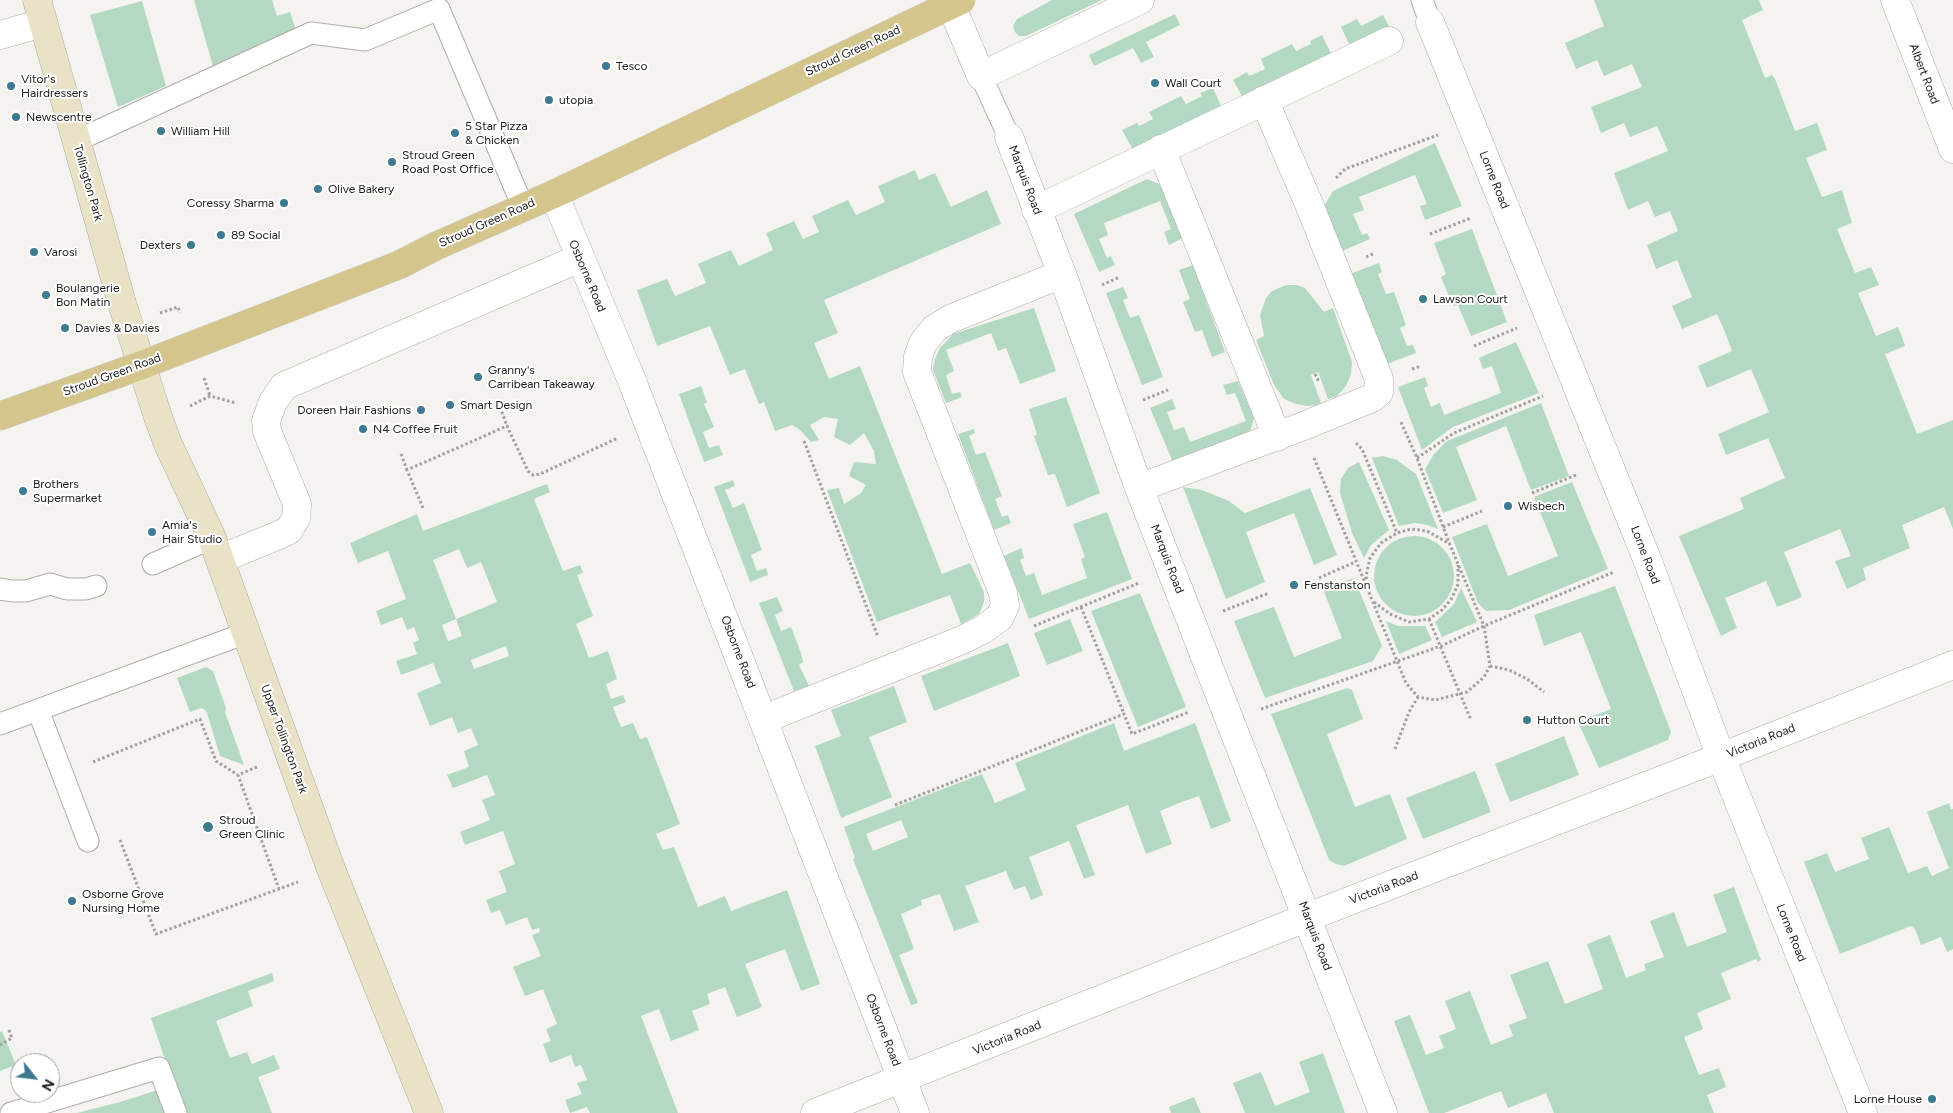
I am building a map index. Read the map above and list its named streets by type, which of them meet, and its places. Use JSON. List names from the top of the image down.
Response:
{
  "streets": {
    "main road": ["Stroud Green Road", "Tollington Park", "Upper Tollington Park"],
    "street": [
      "Albert Road",
      "Marquis Road",
      "Lorne Road",
      "Osborne Road",
      "Victoria Road"
    ]
  },
  "crossings": [
    ["Stroud Green Road", "Marquis Road"],
    ["Stroud Green Road", "Tollington Park"],
    ["Stroud Green Road", "Osborne Road"],
    ["Stroud Green Road", "Upper Tollington Park"],
    ["Marquis Road", "Victoria Road"],
    ["Lorne Road", "Victoria Road"],
    ["Tollington Park", "Upper Tollington Park"],
    ["Osborne Road", "Victoria Road"]
  ],
  "places": [
    "Tesco",
    "Wall Court",
    "Vitor's Hairdressers",
    "utopia",
    "Newscentre",
    "William Hill",
    "5 Star Pizza & Chicken",
    "Stroud Green Road Post Office",
    "Olive Bakery",
    "Coressy Sharma",
    "89 Social",
    "Dexters",
    "Varosi",
    "Boulangerie Bon Matin",
    "Lawson Court",
    "Davies & Davies",
    "Granny's Carribean Takeaway",
    "Smart Design",
    "Doreen Hair Fashions",
    "N4 Coffee Fruit",
    "Brothers Supermarket",
    "Wisbech",
    "Amia's Hair Studio",
    "Fenstanston",
    "Hutton Court",
    "Stroud Green Clinic",
    "Osborne Grove Nursing Home",
    "Lorne House"
  ],
  "north": "bottom right"
}
